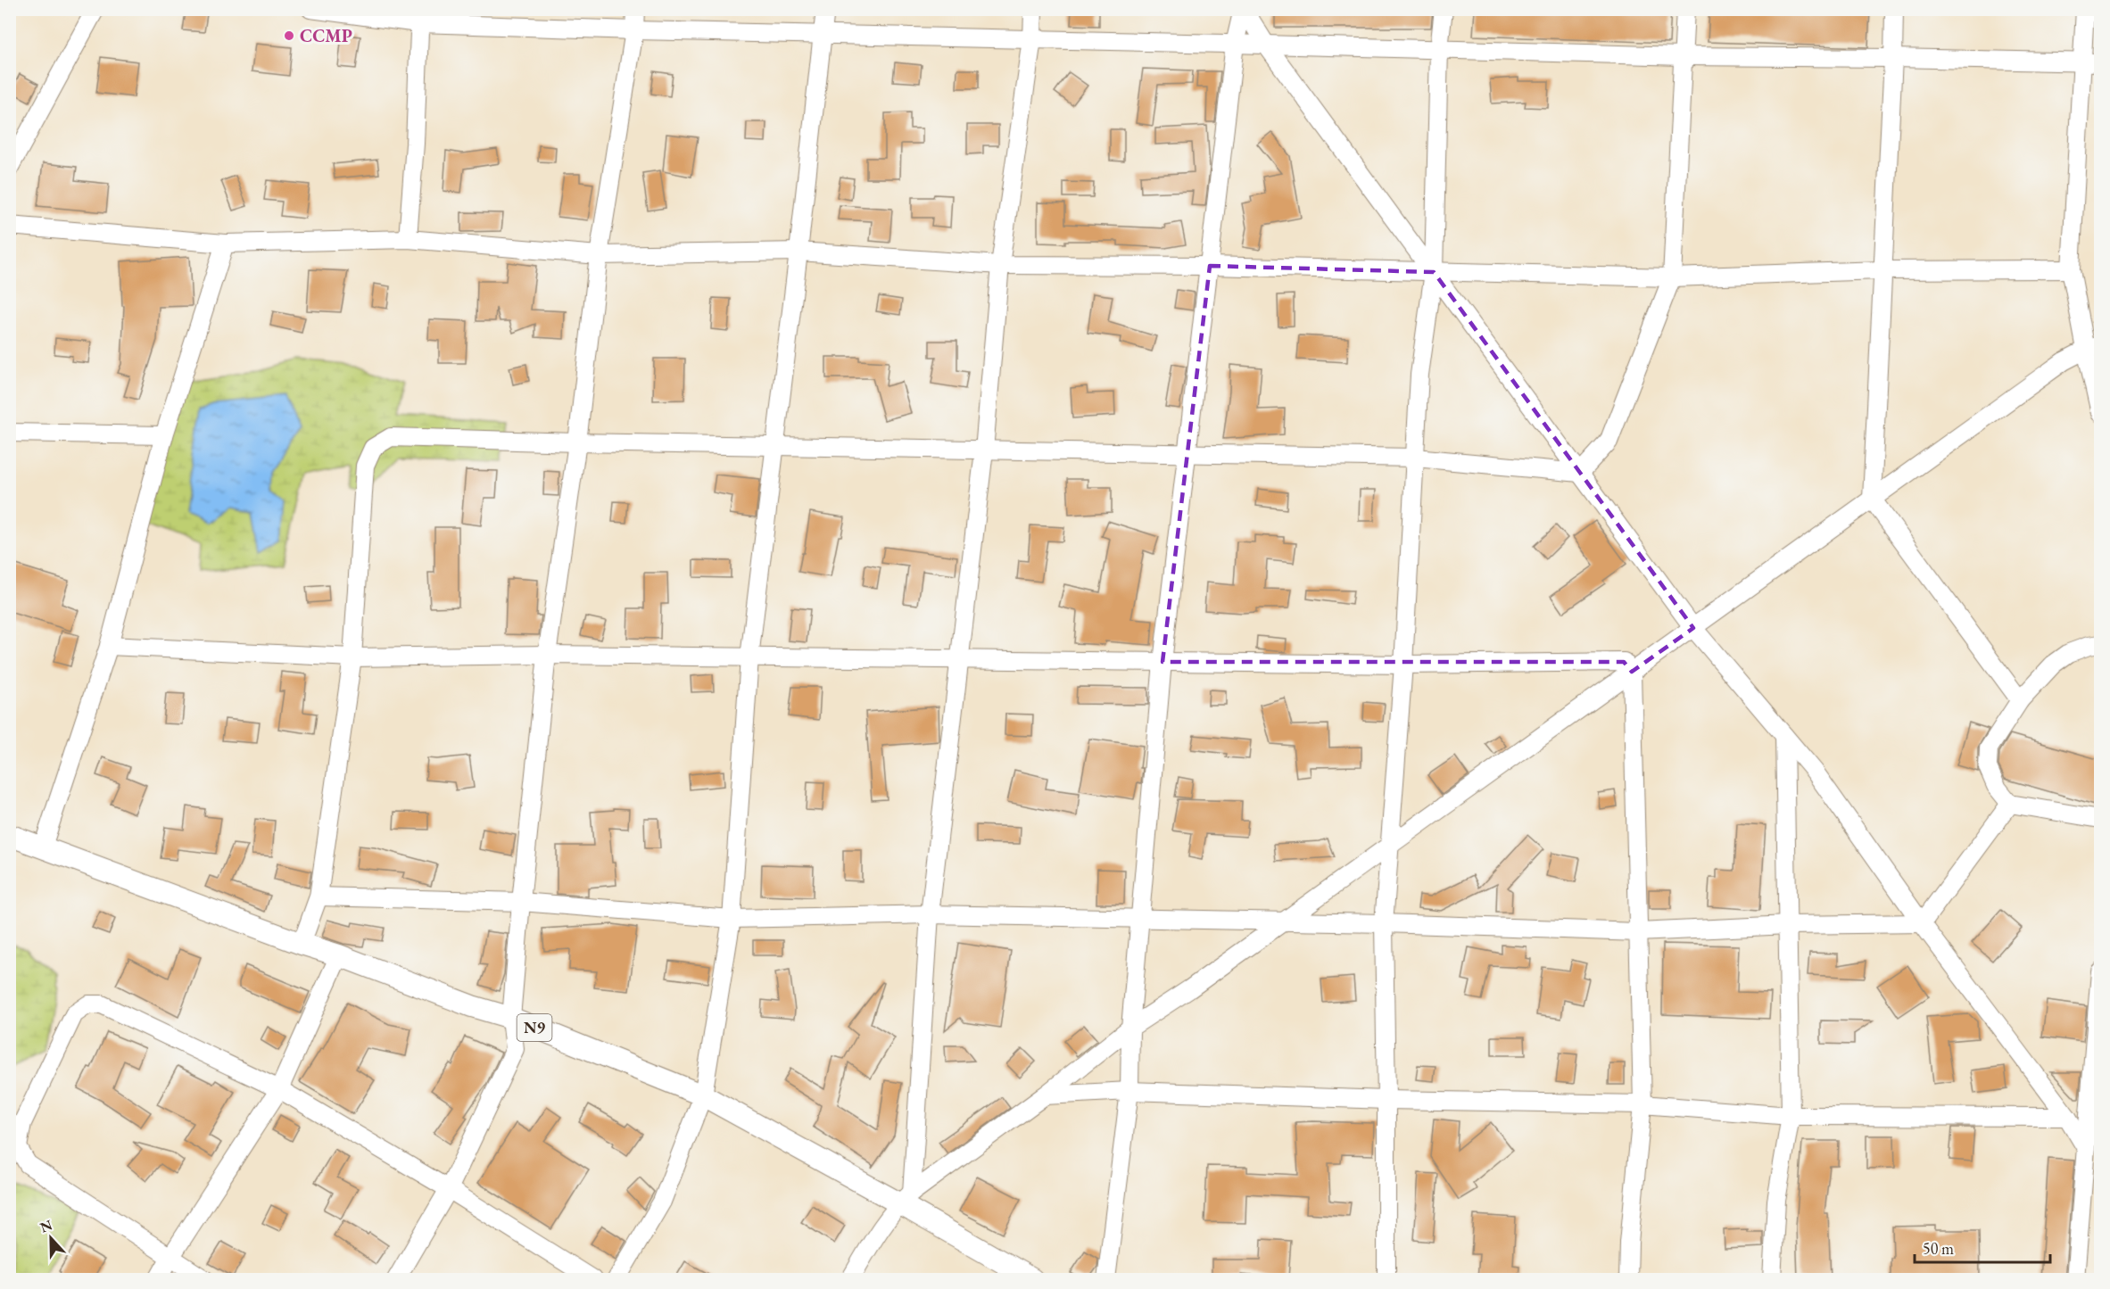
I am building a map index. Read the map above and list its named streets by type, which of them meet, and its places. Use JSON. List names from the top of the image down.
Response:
{
  "streets": {
    "main road": ["N9"]
  },
  "places": ["CCMP"],
  "scale_bar": "50 m",
  "north": "top"
}
